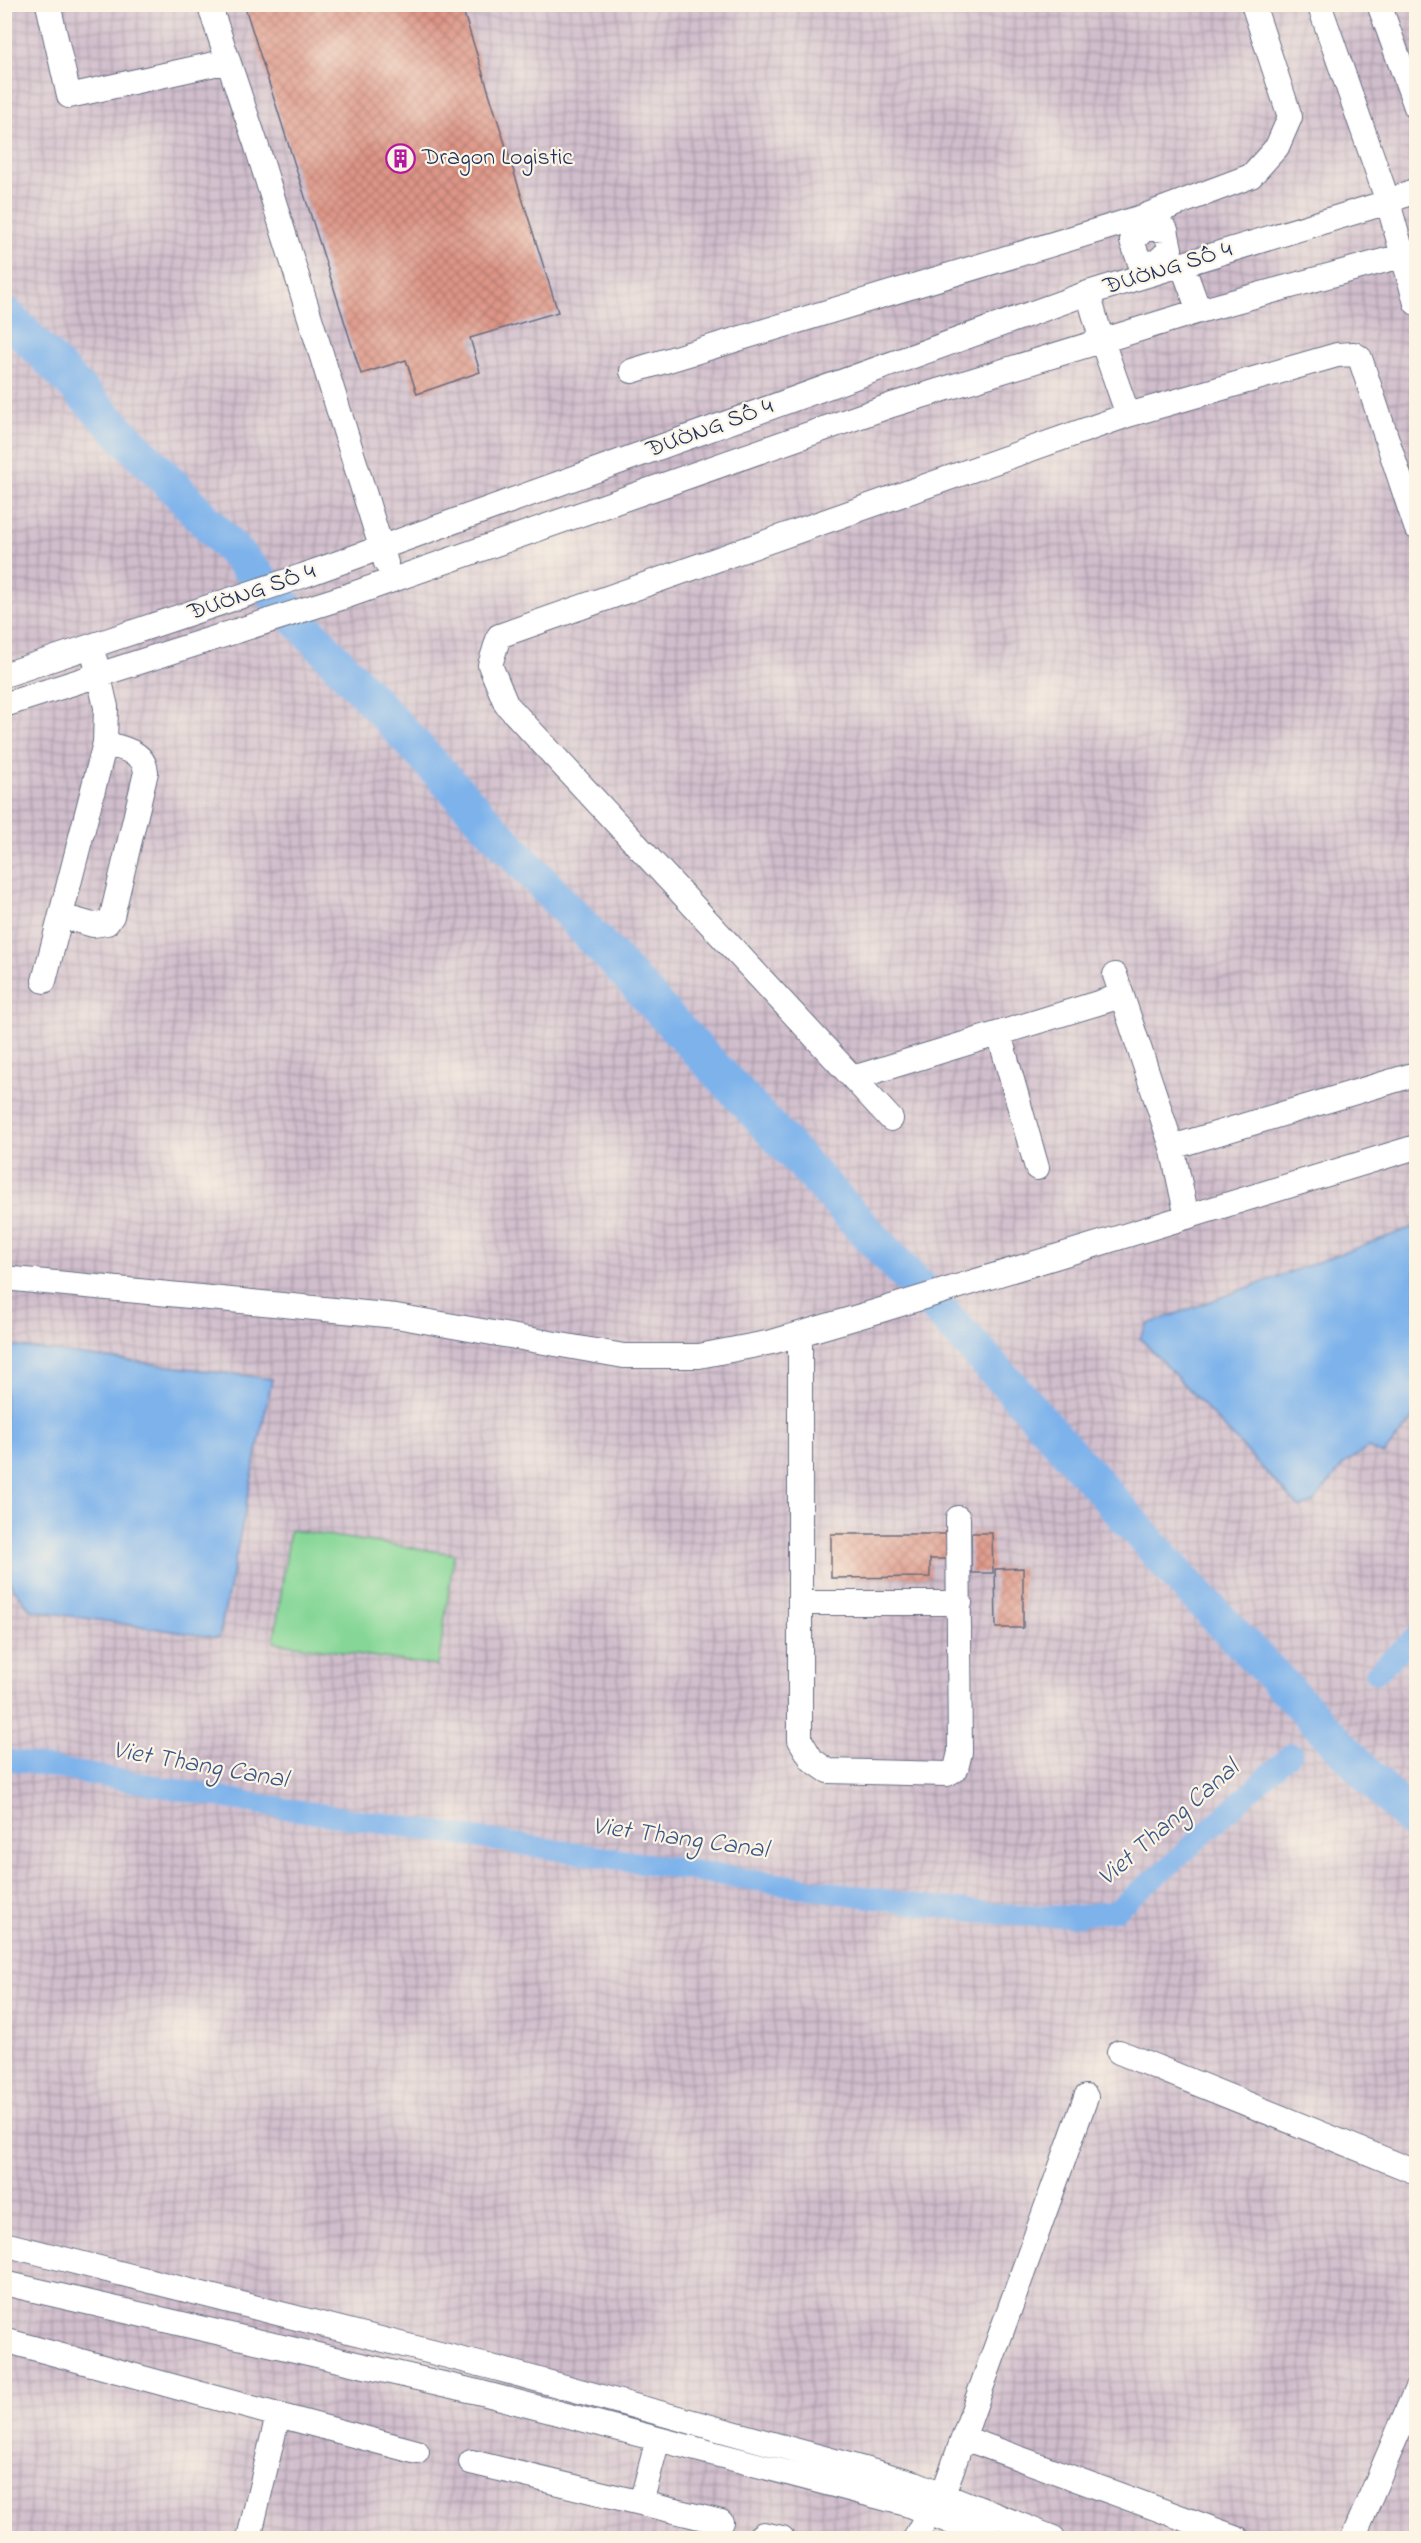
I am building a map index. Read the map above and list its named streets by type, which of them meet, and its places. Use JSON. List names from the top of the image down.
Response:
{
  "streets": {
    "street": ["ĐƯỜNG SỐ 4"]
  },
  "water": ["Viet Thang Canal"],
  "places": {
    "building": ["Dragon Logistic"]
  }
}
